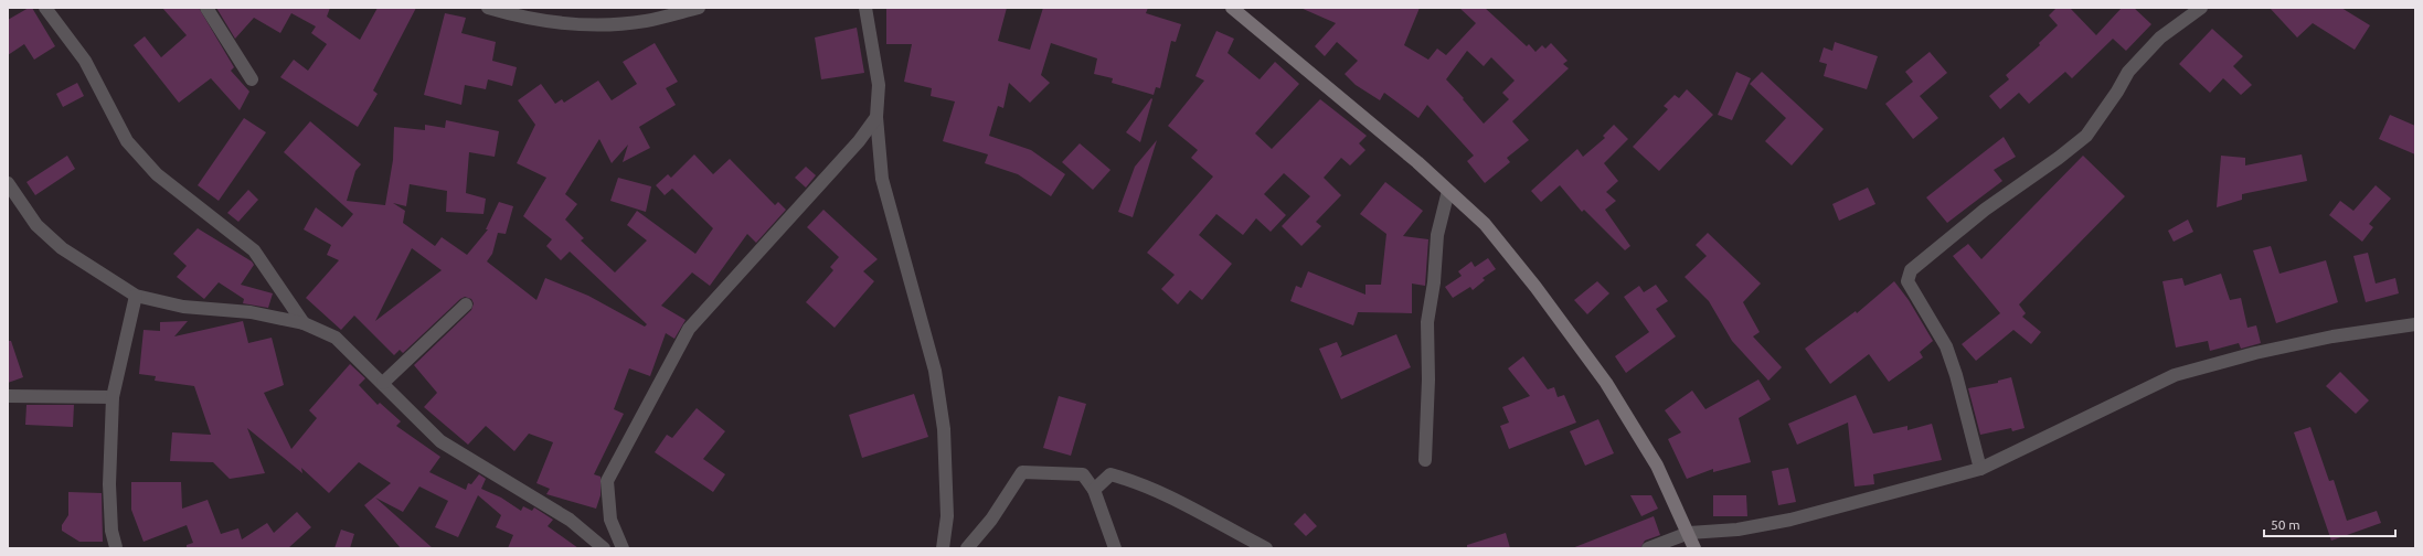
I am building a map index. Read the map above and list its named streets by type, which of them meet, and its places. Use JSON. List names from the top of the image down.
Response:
{
  "scale_bar": "50 m"
}
